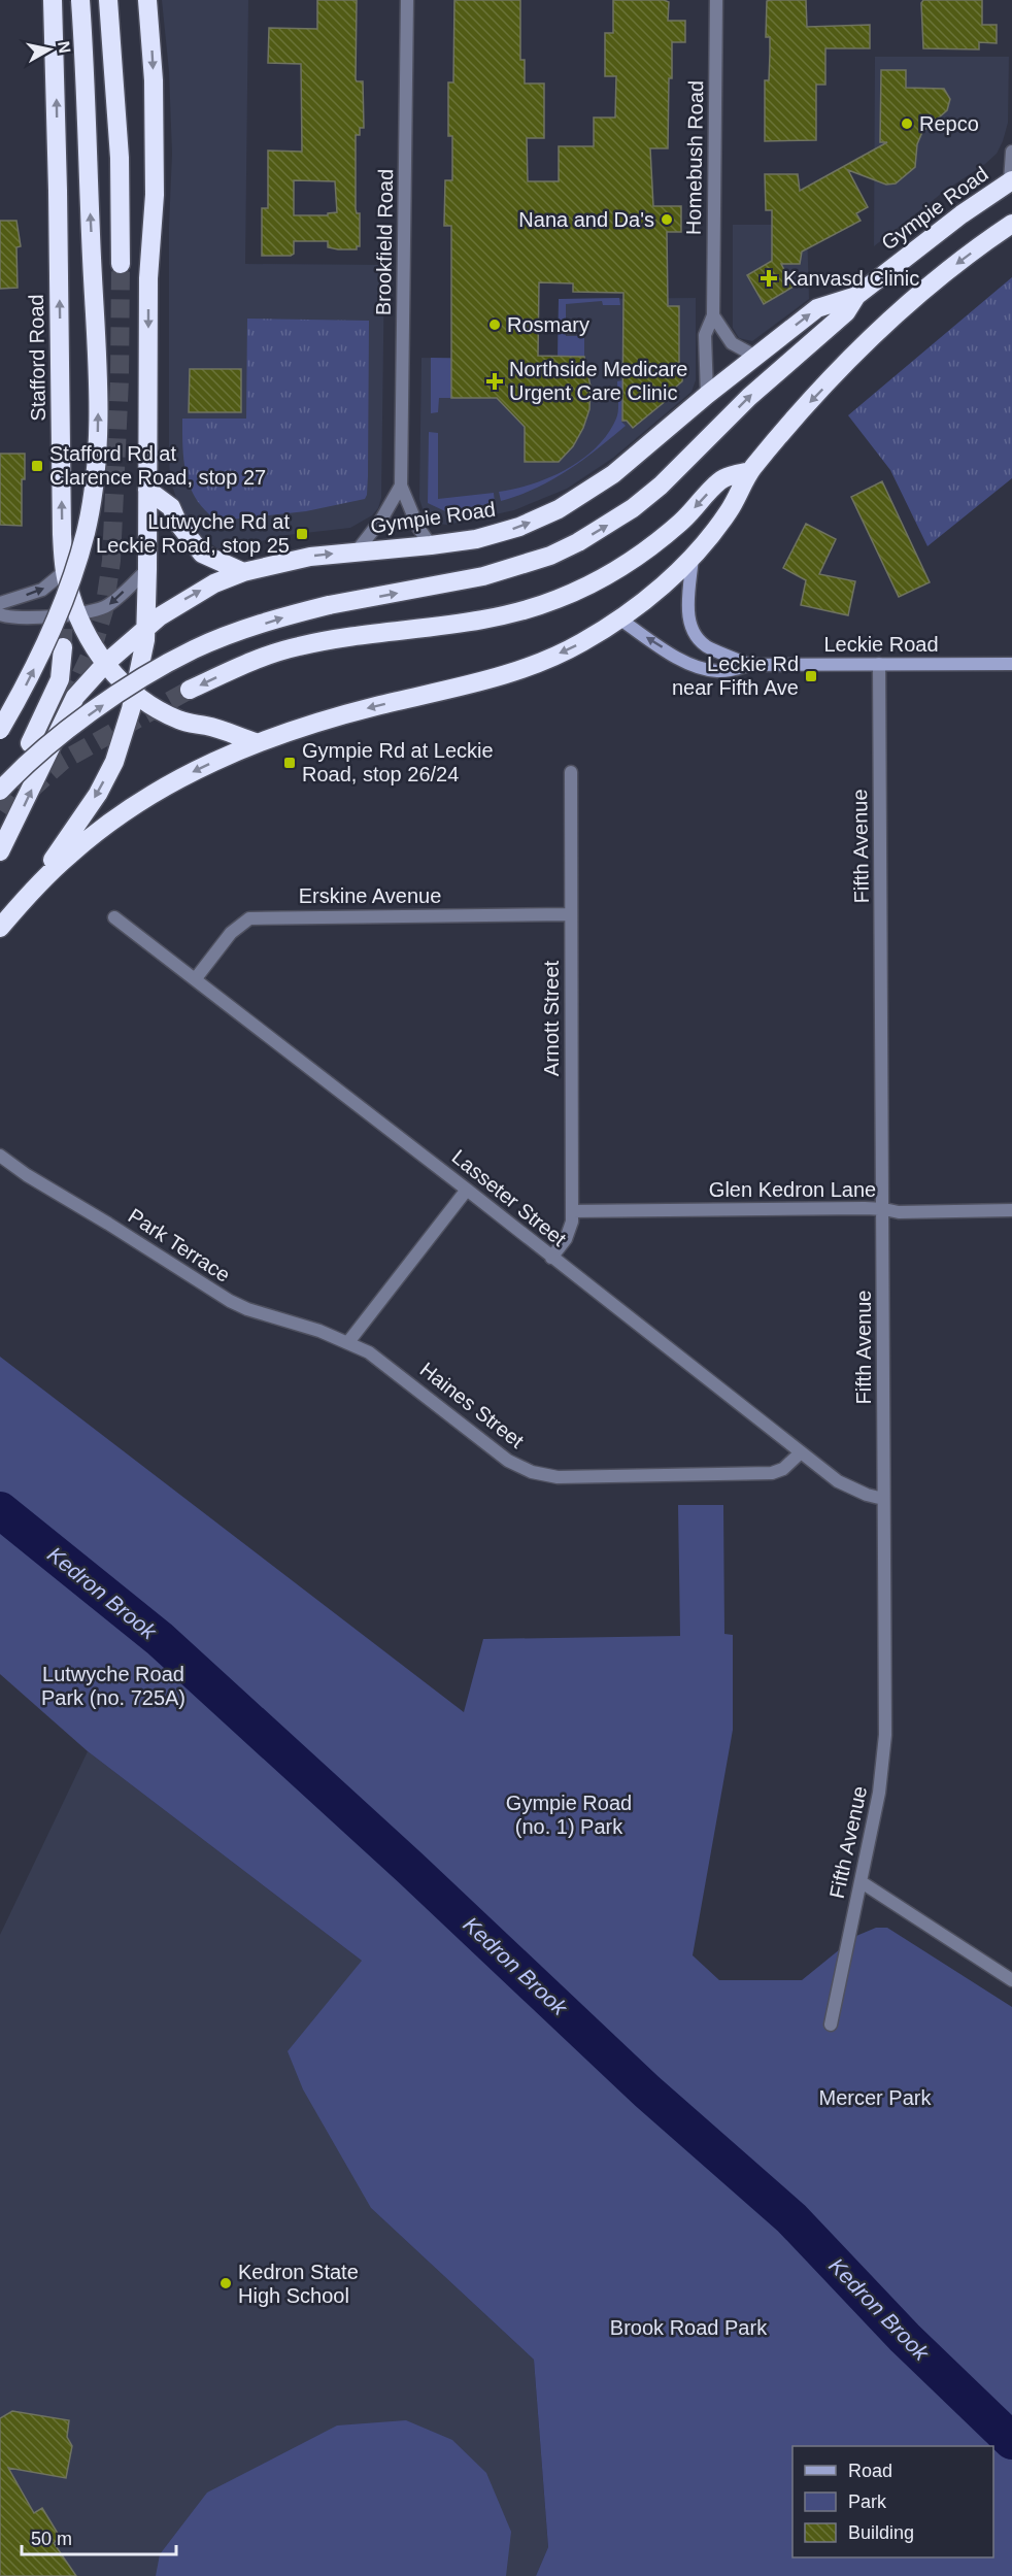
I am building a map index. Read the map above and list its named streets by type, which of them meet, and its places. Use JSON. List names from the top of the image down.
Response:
{
  "streets": {
    "highway": ["Gympie Road", "Stafford Road"],
    "street": [
      "Homebush Road",
      "Brookfield Road",
      "Leckie Road",
      "Fifth Avenue",
      "Erskine Avenue",
      "Arnott Street",
      "Glen Kedron Lane",
      "Lasseter Street",
      "Park Terrace",
      "Haines Street"
    ]
  },
  "crossings": [
    ["Homebush Road", "Gympie Road"],
    ["Gympie Road", "Brookfield Road"],
    ["Gympie Road", "Stafford Road"],
    ["Leckie Road", "Fifth Avenue"],
    ["Fifth Avenue", "Glen Kedron Lane"],
    ["Fifth Avenue", "Lasseter Street"],
    ["Erskine Avenue", "Arnott Street"],
    ["Erskine Avenue", "Lasseter Street"],
    ["Arnott Street", "Glen Kedron Lane"],
    ["Arnott Street", "Lasseter Street"],
    ["Lasseter Street", "Haines Street"],
    ["Park Terrace", "Haines Street"]
  ],
  "water": ["Kedron Brook"],
  "parks": [
    "Lutwyche Road Park (no. 725A)",
    "Gympie Road (no. 1) Park",
    "Mercer Park",
    "Brook Road Park"
  ],
  "places": {
    "other": [
      "Repco",
      "Nana and Da's",
      "Rosmary",
      "Kedron State High School"
    ],
    "health": ["Kanvasd Clinic", "Northside Medicare Urgent Care Clinic"],
    "transit": [
      "Stafford Rd at Clarence Road, stop 27",
      "Lutwyche Rd at Leckie Road, stop 25",
      "Leckie Rd near Fifth Ave",
      "Gympie Rd at Leckie Road, stop 26/24"
    ]
  },
  "legend": ["Road", "Park", "Building"],
  "scale_bar": "50 m",
  "north": "right"
}
